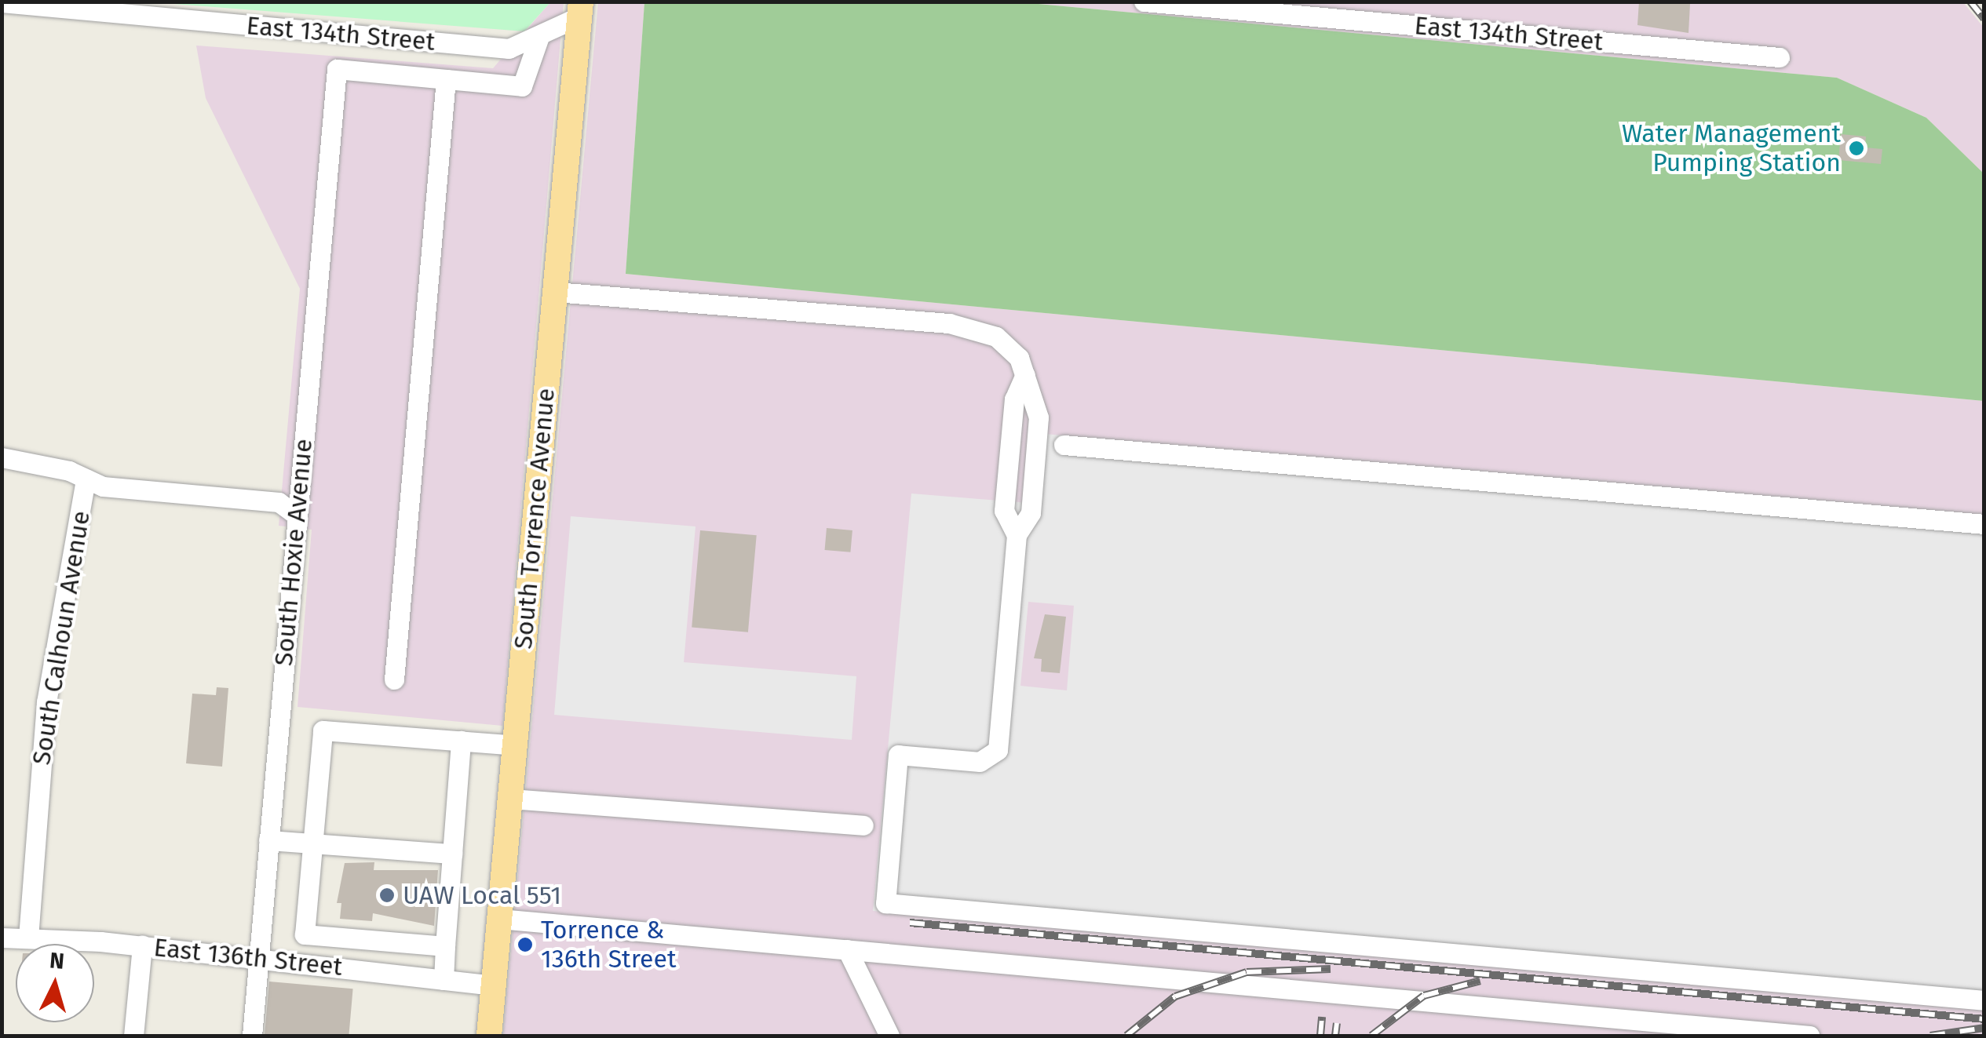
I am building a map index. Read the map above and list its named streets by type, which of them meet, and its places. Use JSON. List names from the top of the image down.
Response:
{
  "streets": {
    "main road": ["South Torrence Avenue"],
    "street": [
      "East 134th Street",
      "South Hoxie Avenue",
      "South Calhoun Avenue",
      "East 136th Street"
    ]
  },
  "crossings": [
    ["East 134th Street", "South Torrence Avenue"],
    ["South Torrence Avenue", "East 136th Street"],
    ["South Hoxie Avenue", "East 136th Street"],
    ["South Calhoun Avenue", "East 136th Street"]
  ],
  "places": ["Water Management Pumping Station", "UAW Local 551", "Torrence & 136th Street"],
  "north": "top"
}
